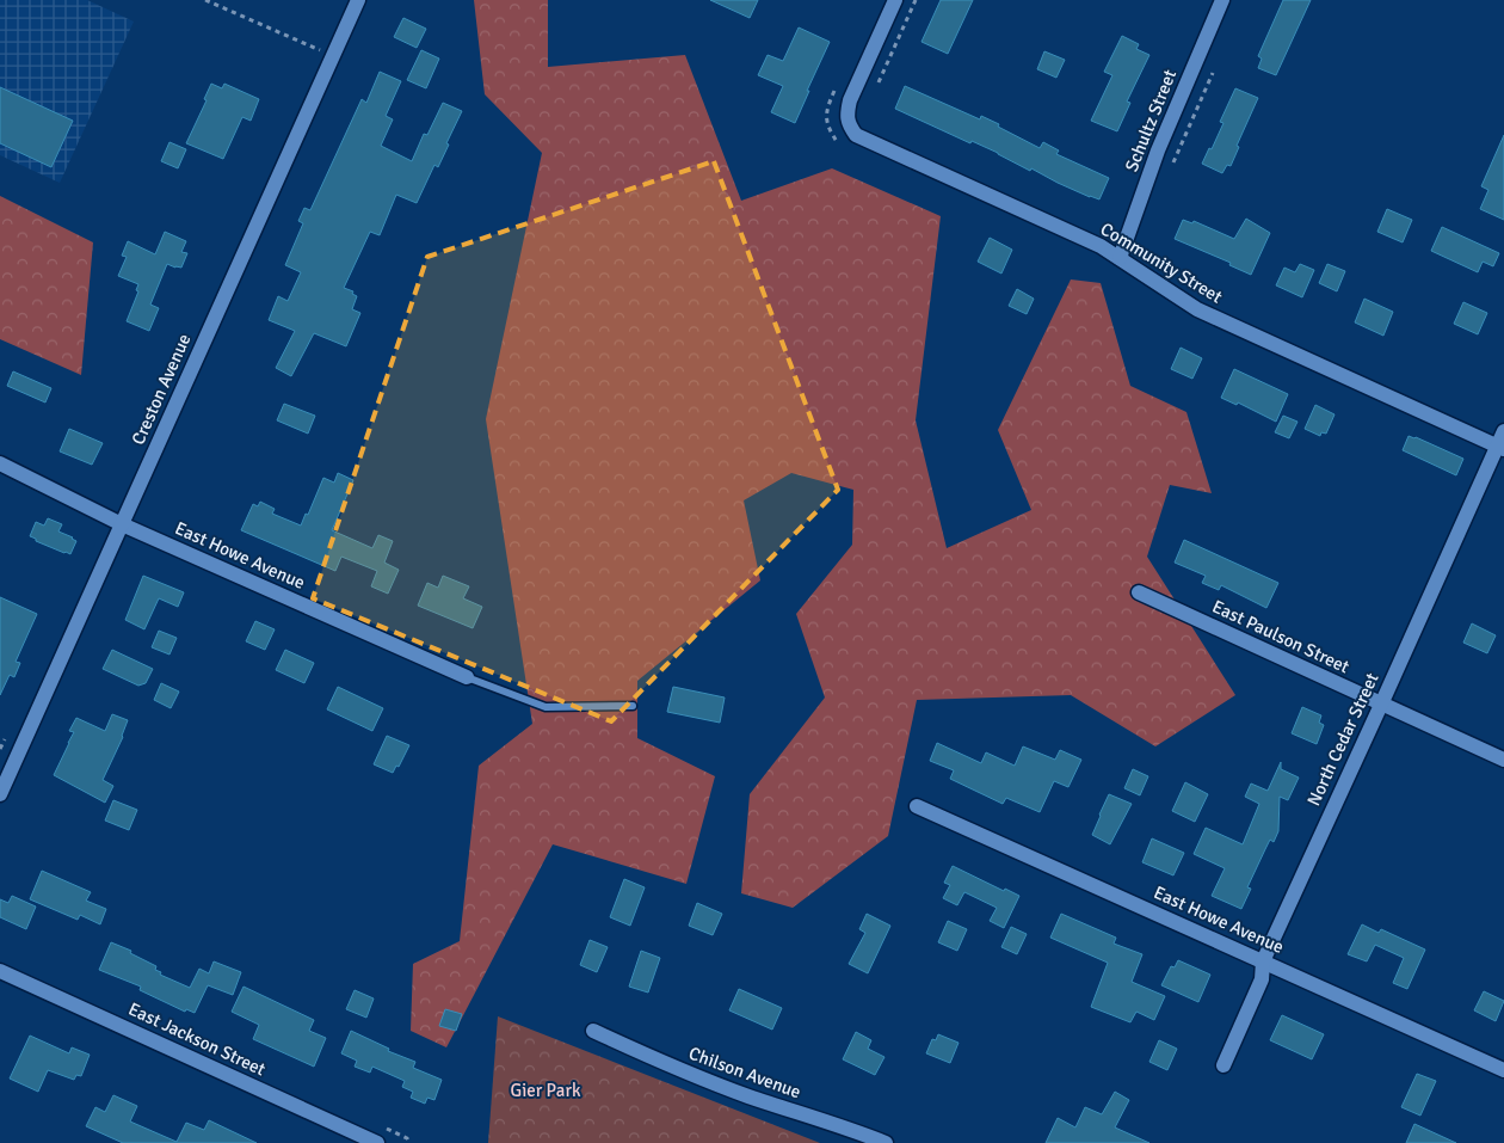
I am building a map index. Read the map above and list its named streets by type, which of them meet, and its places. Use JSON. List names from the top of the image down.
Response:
{
  "streets": {
    "street": [
      "Schultz Street",
      "Community Street",
      "Creston Avenue",
      "East Howe Avenue",
      "East Paulson Street",
      "North Cedar Street",
      "East Jackson Street",
      "Chilson Avenue"
    ]
  },
  "crossings": [
    ["Schultz Street", "Community Street"],
    ["Community Street", "North Cedar Street"],
    ["Creston Avenue", "East Howe Avenue"],
    ["East Howe Avenue", "North Cedar Street"],
    ["East Paulson Street", "North Cedar Street"]
  ],
  "parks": ["Gier Park"]
}
